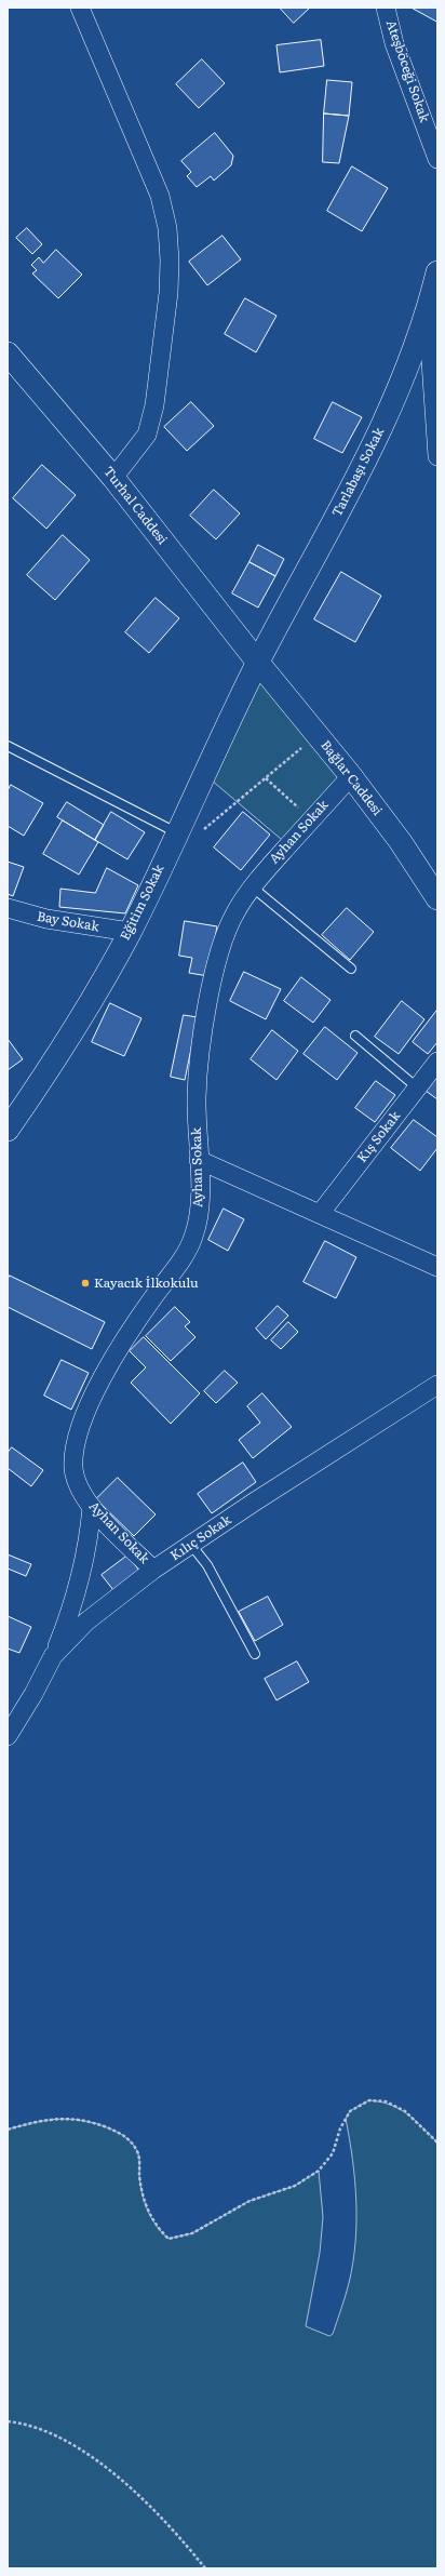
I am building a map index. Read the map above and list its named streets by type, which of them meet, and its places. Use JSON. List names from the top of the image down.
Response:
{
  "streets": {
    "street": [
      "Ateşböceği Sokak",
      "Tarlabaşı Sokak",
      "Turhal Caddesi",
      "Bağlar Caddesi",
      "Ayhan Sokak",
      "Eğitim Sokak",
      "Bay Sokak",
      "Kış Sokak",
      "Kılıç Sokak"
    ]
  },
  "crossings": [
    ["Tarlabaşı Sokak", "Turhal Caddesi"],
    ["Tarlabaşı Sokak", "Bağlar Caddesi"],
    ["Tarlabaşı Sokak", "Eğitim Sokak"],
    ["Turhal Caddesi", "Bağlar Caddesi"],
    ["Turhal Caddesi", "Eğitim Sokak"],
    ["Bağlar Caddesi", "Ayhan Sokak"],
    ["Bağlar Caddesi", "Eğitim Sokak"],
    ["Ayhan Sokak", "Kılıç Sokak"],
    ["Eğitim Sokak", "Bay Sokak"]
  ],
  "places": ["Kayacık İlkokulu"]
}
